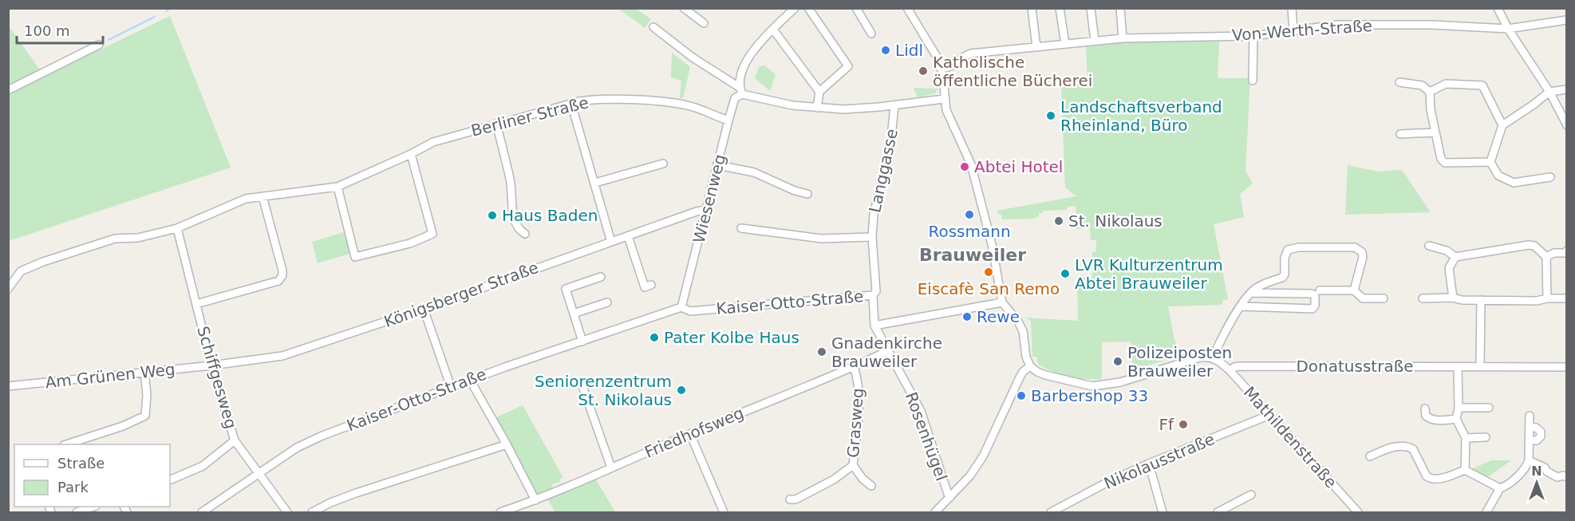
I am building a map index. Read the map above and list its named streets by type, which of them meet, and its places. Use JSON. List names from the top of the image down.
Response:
{
  "streets": {
    "street": [
      "Von-Werth-Straße",
      "Berliner Straße",
      "Langgasse",
      "Wiesenweg",
      "Königsberger Straße",
      "Kaiser-Otto-Straße",
      "Donatusstraße",
      "Am Grünen Weg",
      "Schiffgesweg",
      "Grasweg",
      "Friedhofsweg",
      "Rosenhügel",
      "Mathildenstraße",
      "Nikolausstraße"
    ]
  },
  "crossings": [
    ["Berliner Straße", "Wiesenweg"],
    ["Berliner Straße", "Schiffgesweg"],
    ["Langgasse", "Kaiser-Otto-Straße"],
    ["Wiesenweg", "Königsberger Straße"],
    ["Wiesenweg", "Kaiser-Otto-Straße"],
    ["Königsberger Straße", "Am Grünen Weg"],
    ["Königsberger Straße", "Schiffgesweg"],
    ["Kaiser-Otto-Straße", "Schiffgesweg"],
    ["Kaiser-Otto-Straße", "Rosenhügel"],
    ["Donatusstraße", "Mathildenstraße"],
    ["Am Grünen Weg", "Schiffgesweg"],
    ["Grasweg", "Friedhofsweg"],
    ["Friedhofsweg", "Rosenhügel"],
    ["Mathildenstraße", "Nikolausstraße"]
  ],
  "districts": ["Brauweiler"],
  "places": [
    "Lidl",
    "Katholische öffentliche Bücherei",
    "Landschaftsverband Rheinland, Büro",
    "Abtei Hotel",
    "Rossmann",
    "Haus Baden",
    "St. Nikolaus",
    "Eiscafè San Remo",
    "LVR Kulturzentrum Abtei Brauweiler",
    "Rewe",
    "Pater Kolbe Haus",
    "Gnadenkirche Brauweiler",
    "Polizeiposten Brauweiler",
    "Seniorenzentrum St. Nikolaus",
    "Barbershop 33",
    "Ff"
  ],
  "legend": ["Straße", "Park"],
  "scale_bar": "100 m",
  "north": "top"
}
